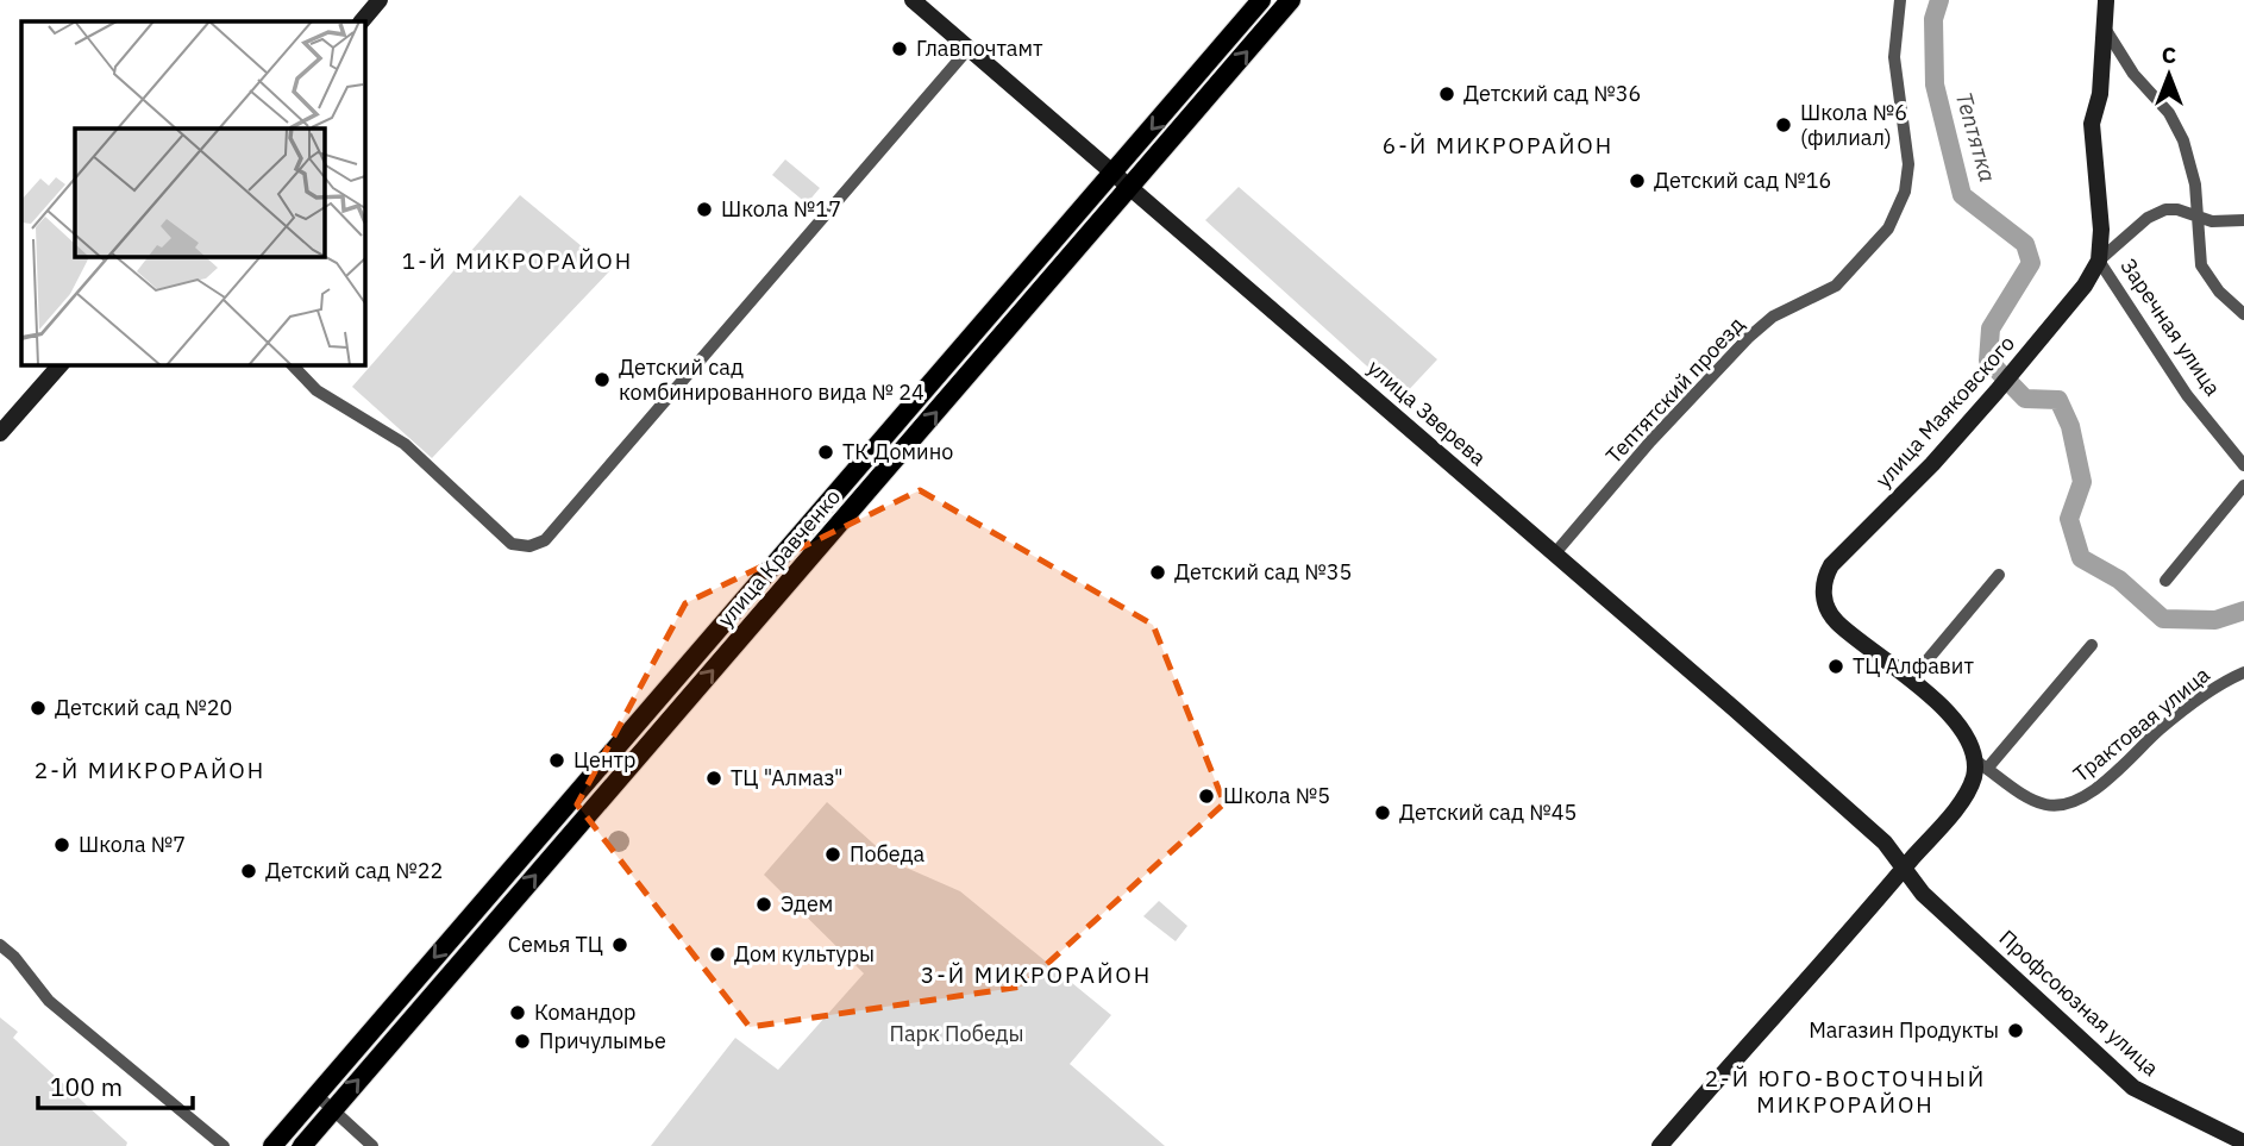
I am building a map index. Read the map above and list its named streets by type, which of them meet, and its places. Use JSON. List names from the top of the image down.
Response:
{
  "streets": {
    "main road": [
      "Заречная улица",
      "улица Маяковского",
      "улица Зверева",
      "улица Кравченко",
      "Профсоюзная улица"
    ],
    "street": ["Тептятский проезд", "Трактовая улица"]
  },
  "crossings": [
    ["Заречная улица", "улица Маяковского"],
    ["Тептятский проезд", "улица Зверева"],
    ["улица Зверева", "улица Кравченко"],
    ["улица Зверева", "Профсоюзная улица"]
  ],
  "districts": [
    "6-Й МИКРОРАЙОН",
    "1-Й МИКРОРАЙОН",
    "2-Й МИКРОРАЙОН",
    "3-Й МИКРОРАЙОН",
    "2-Й ЮГО-ВОСТОЧНЫЙ МИКРОРАЙОН"
  ],
  "water": ["Тептятка"],
  "parks": ["Парк Победы"],
  "places": [
    "Главпочтамт",
    "Детский сад №36",
    "Школа №6 (филиал)",
    "Детский сад №16",
    "Школа №17",
    "Детский сад комбинированного вида № 24",
    "ТК Домино",
    "Детский сад №35",
    "ТЦ Алфавит",
    "Детский сад №20",
    "Центр",
    "ТЦ \"Алмаз\"",
    "Школа №5",
    "Детский сад №45",
    "Школа №7",
    "Победа",
    "Детский сад №22",
    "Эдем",
    "Семья ТЦ",
    "Дом культуры",
    "Командор",
    "Магазин Продукты",
    "Причулымье"
  ],
  "scale_bar": "100 m",
  "north": "top"
}
